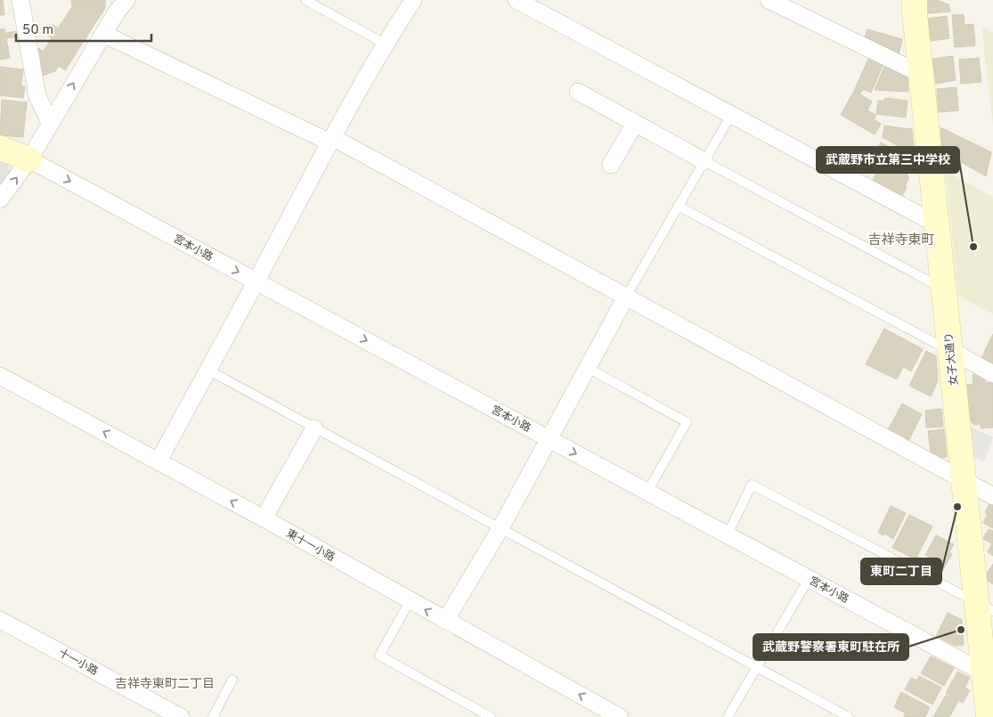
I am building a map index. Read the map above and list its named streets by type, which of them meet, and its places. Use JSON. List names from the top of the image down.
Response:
{
  "streets": {
    "main road": ["女子大通り"],
    "street": ["宮本小路", "東十一小路", "十一小路"]
  },
  "crossings": [
    ["宮本小路", "女子大通り"]
  ],
  "one_way": ["宮本小路", "東十一小路"],
  "districts": ["吉祥寺東町", "吉祥寺東町二丁目"],
  "places": ["武蔵野市立第三中学校", "東町二丁目", "武蔵野警察署東町駐在所"],
  "scale_bar": "50 m"
}
